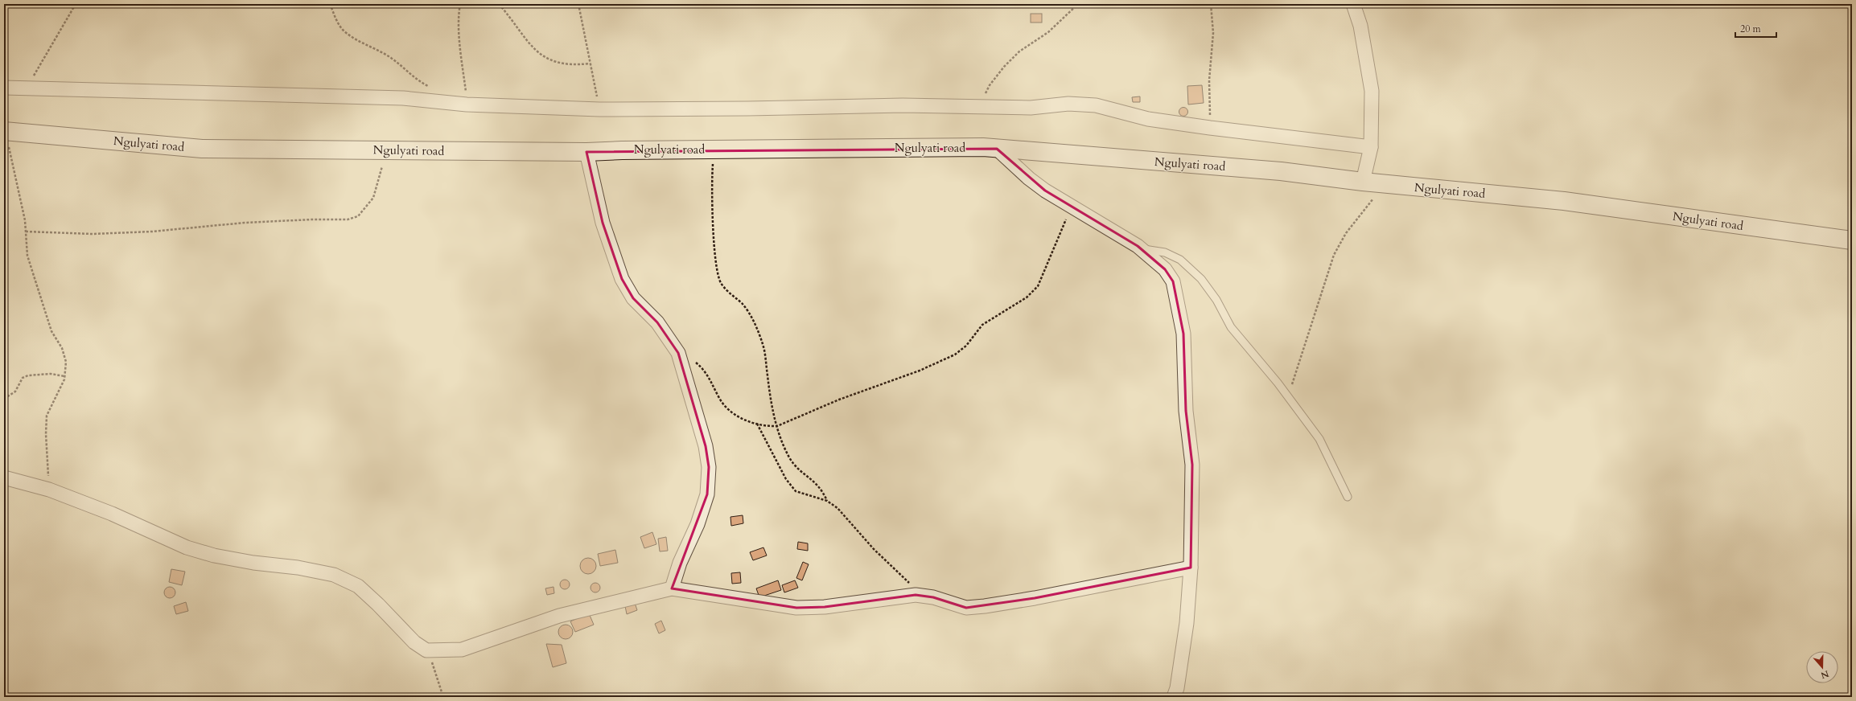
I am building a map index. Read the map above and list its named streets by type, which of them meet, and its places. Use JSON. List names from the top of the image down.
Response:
{
  "streets": {
    "main road": ["Ngulyati road"]
  },
  "scale_bar": "20 m",
  "north": "bottom"
}
